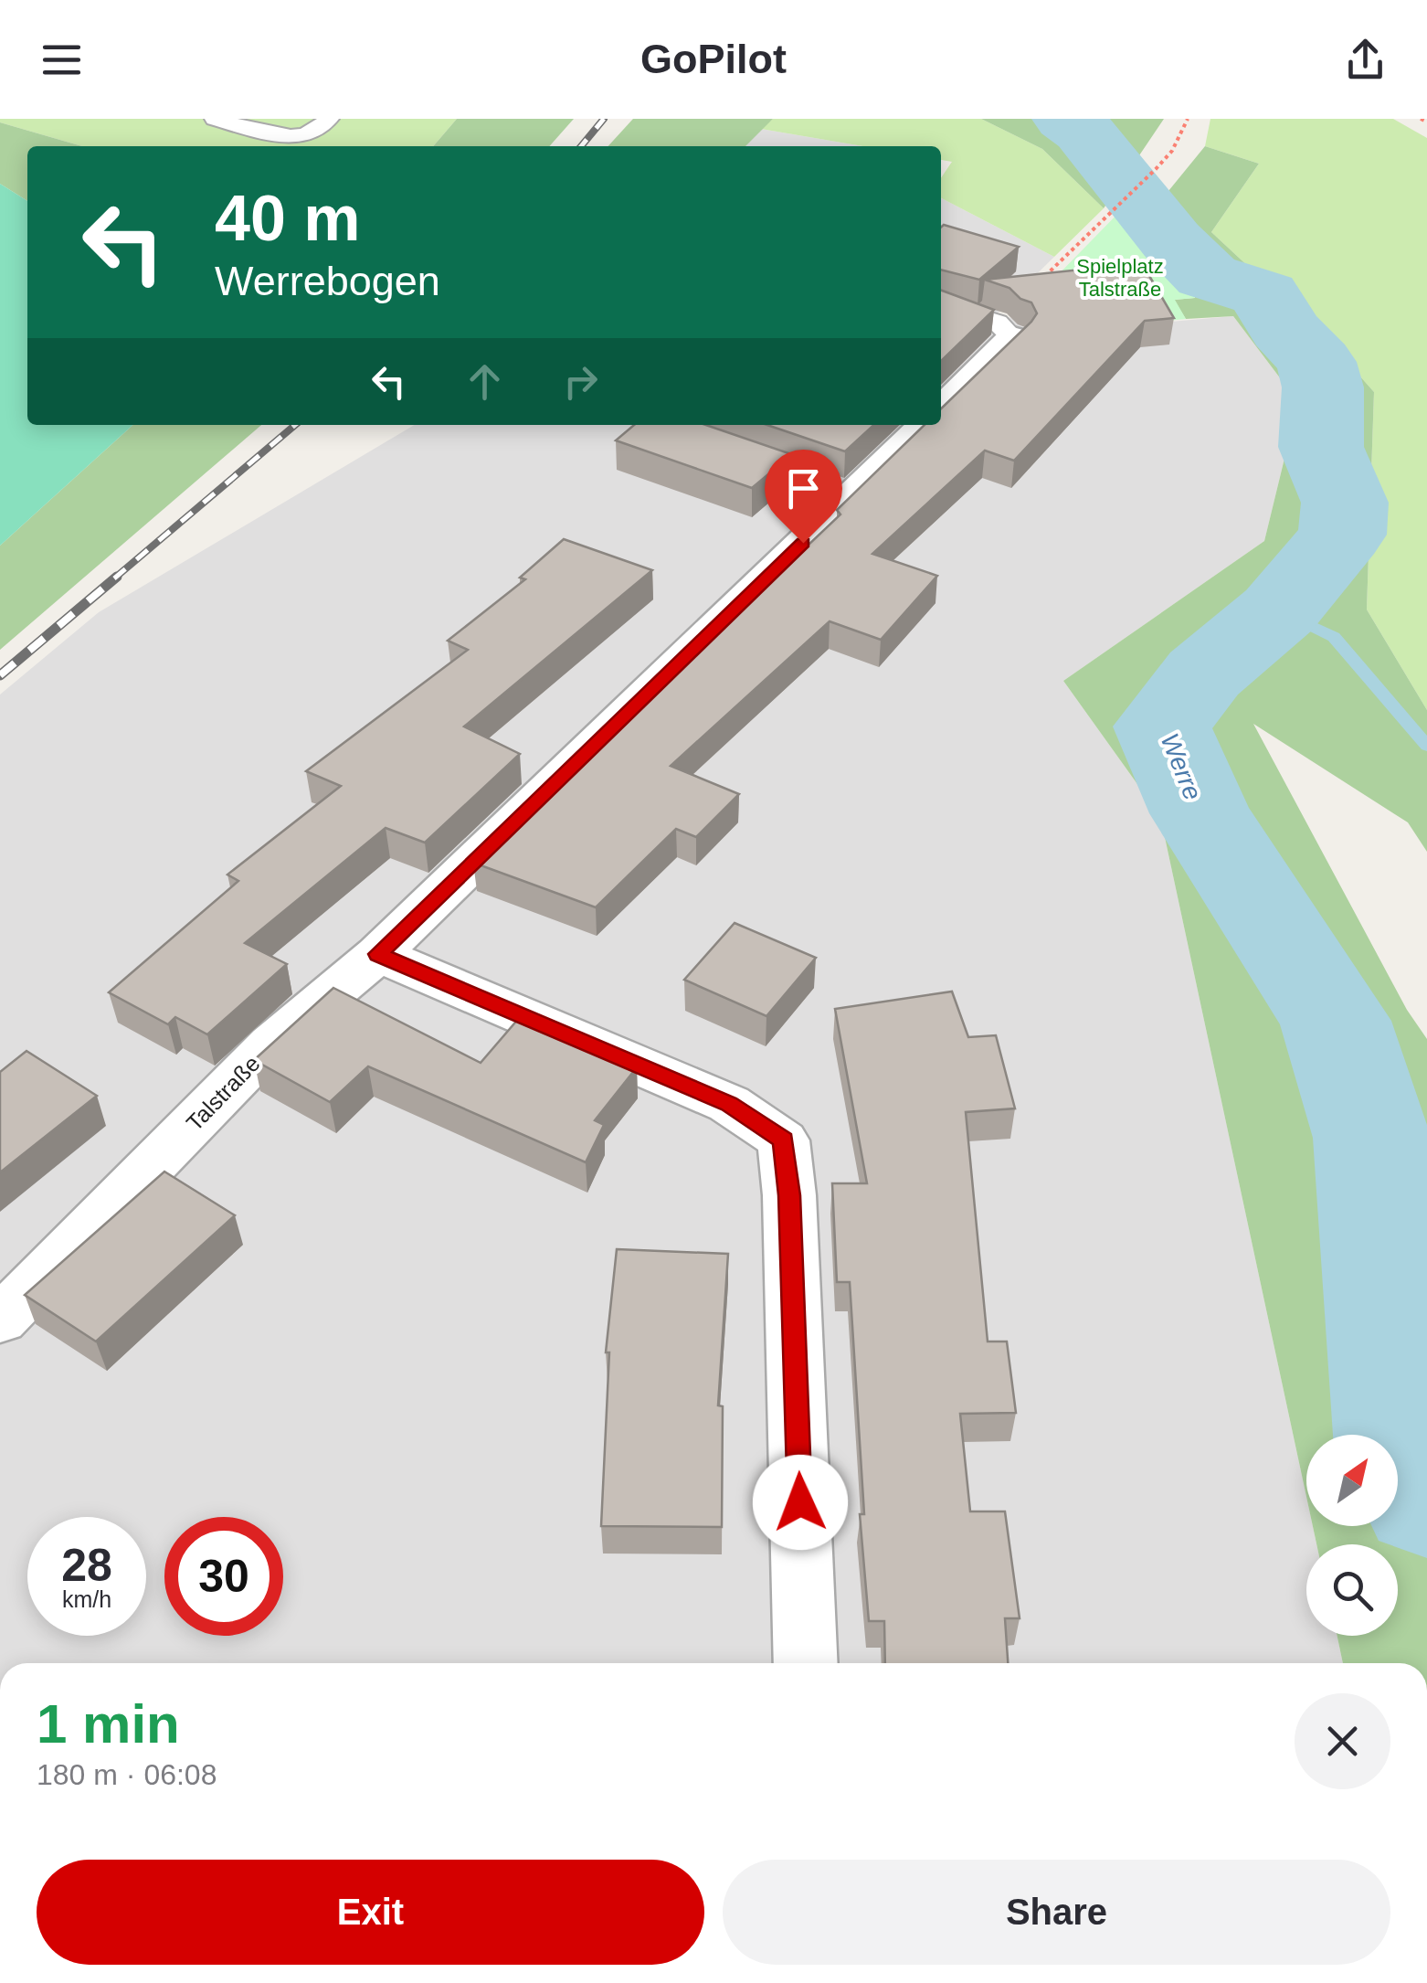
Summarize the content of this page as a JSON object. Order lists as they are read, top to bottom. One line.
{"streets":{"street":["Talstraße"]},"water":["Werre"],"parks":["Spielplatz Talstraße"],"north":"top right","page":{"header":"GoPilot","turn":["40 m","Werrebogen"],"speed":"28 km/h","limit":"30","heading":["1 min","180 m · 06:08"],"buttons":["Exit","Share"]}}
